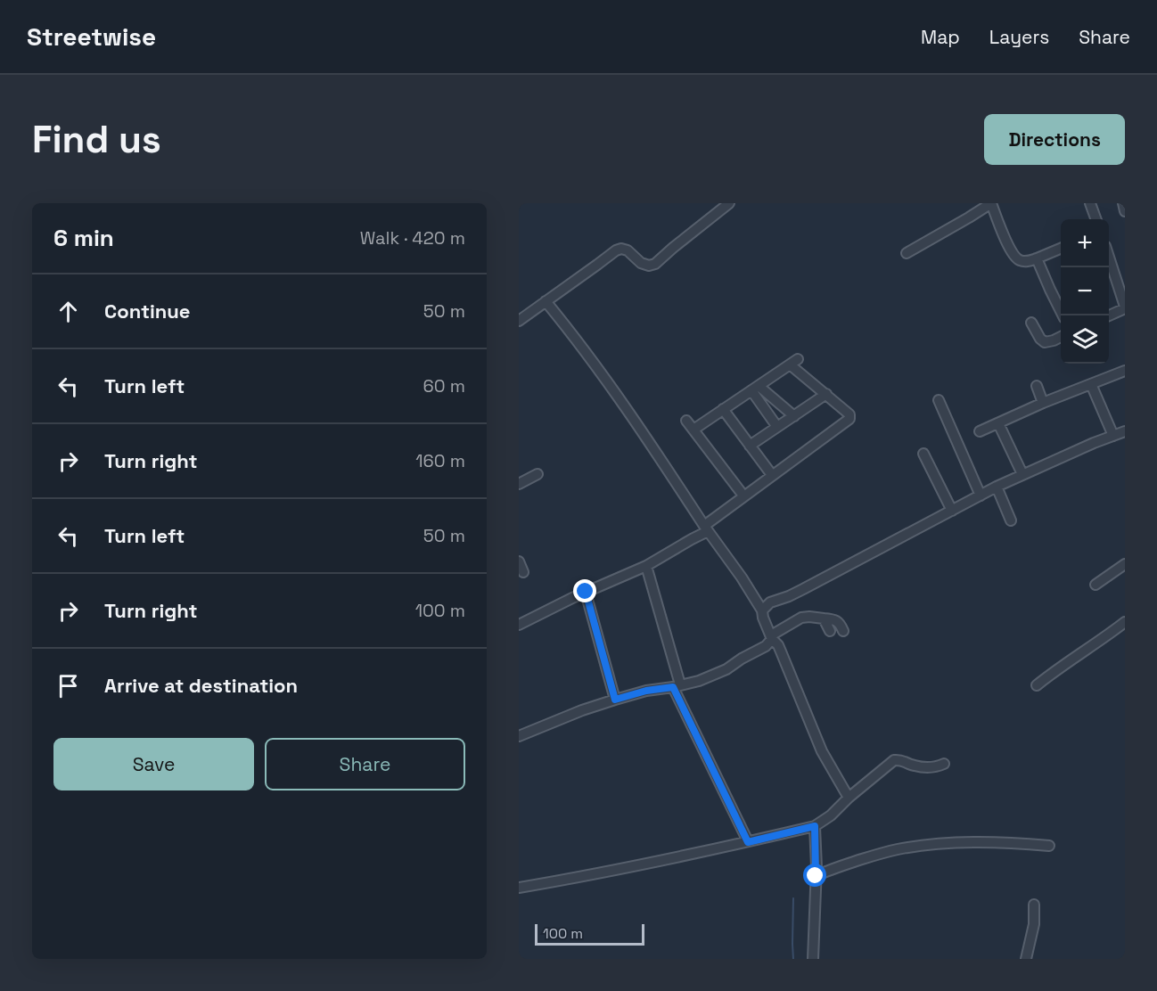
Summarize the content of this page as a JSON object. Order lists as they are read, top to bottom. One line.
{"scale_bar":"100 m","page":{"header":"Streetwise","nav":["Map","Layers","Share"],"buttons":["Directions",["Save","Share"]],"title":"Find us","heading":["6 min","Walk · 420 m"],"map_buttons":["+","−"],"list":[["Continue","50 m"],["Turn left","60 m"],["Turn right","160 m"],["Turn left","50 m"],["Turn right","100 m"],"Arrive at destination"],"scale":"100 m"}}
